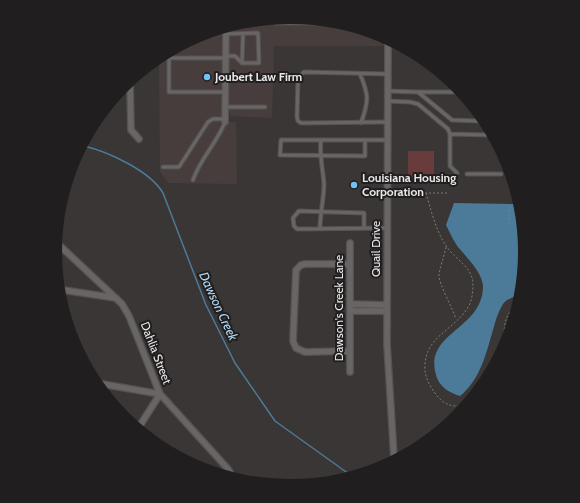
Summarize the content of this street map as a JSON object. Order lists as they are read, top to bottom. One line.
{"streets":{"street":["Quail Drive","Dawson's Creek Lane","Dahlia Street"]},"water":["Dawson Creek"],"places":["Joubert Law Firm","Louisiana Housing Corporation"]}
